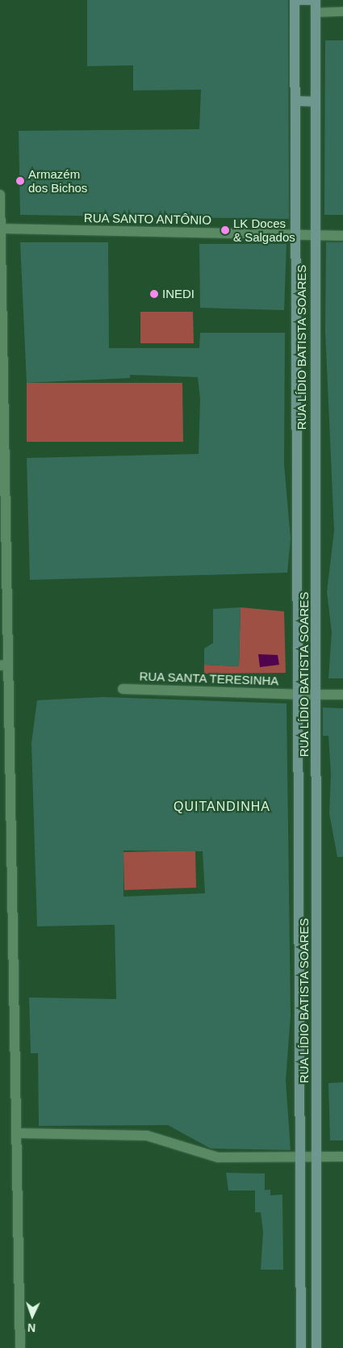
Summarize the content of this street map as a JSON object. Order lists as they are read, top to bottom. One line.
{"streets":{"main road":["RUA LÍDIO BATISTA SOARES"],"street":["RUA SANTO ANTÔNIO","RUA SANTA TERESINHA"]},"crossings":[["RUA SANTO ANTÔNIO","RUA LÍDIO BATISTA SOARES"],["RUA LÍDIO BATISTA SOARES","RUA SANTA TERESINHA"]],"districts":["QUITANDINHA"],"places":["Armazém dos Bichos","LK Doces & Salgados","INEDI"],"north":"bottom"}
